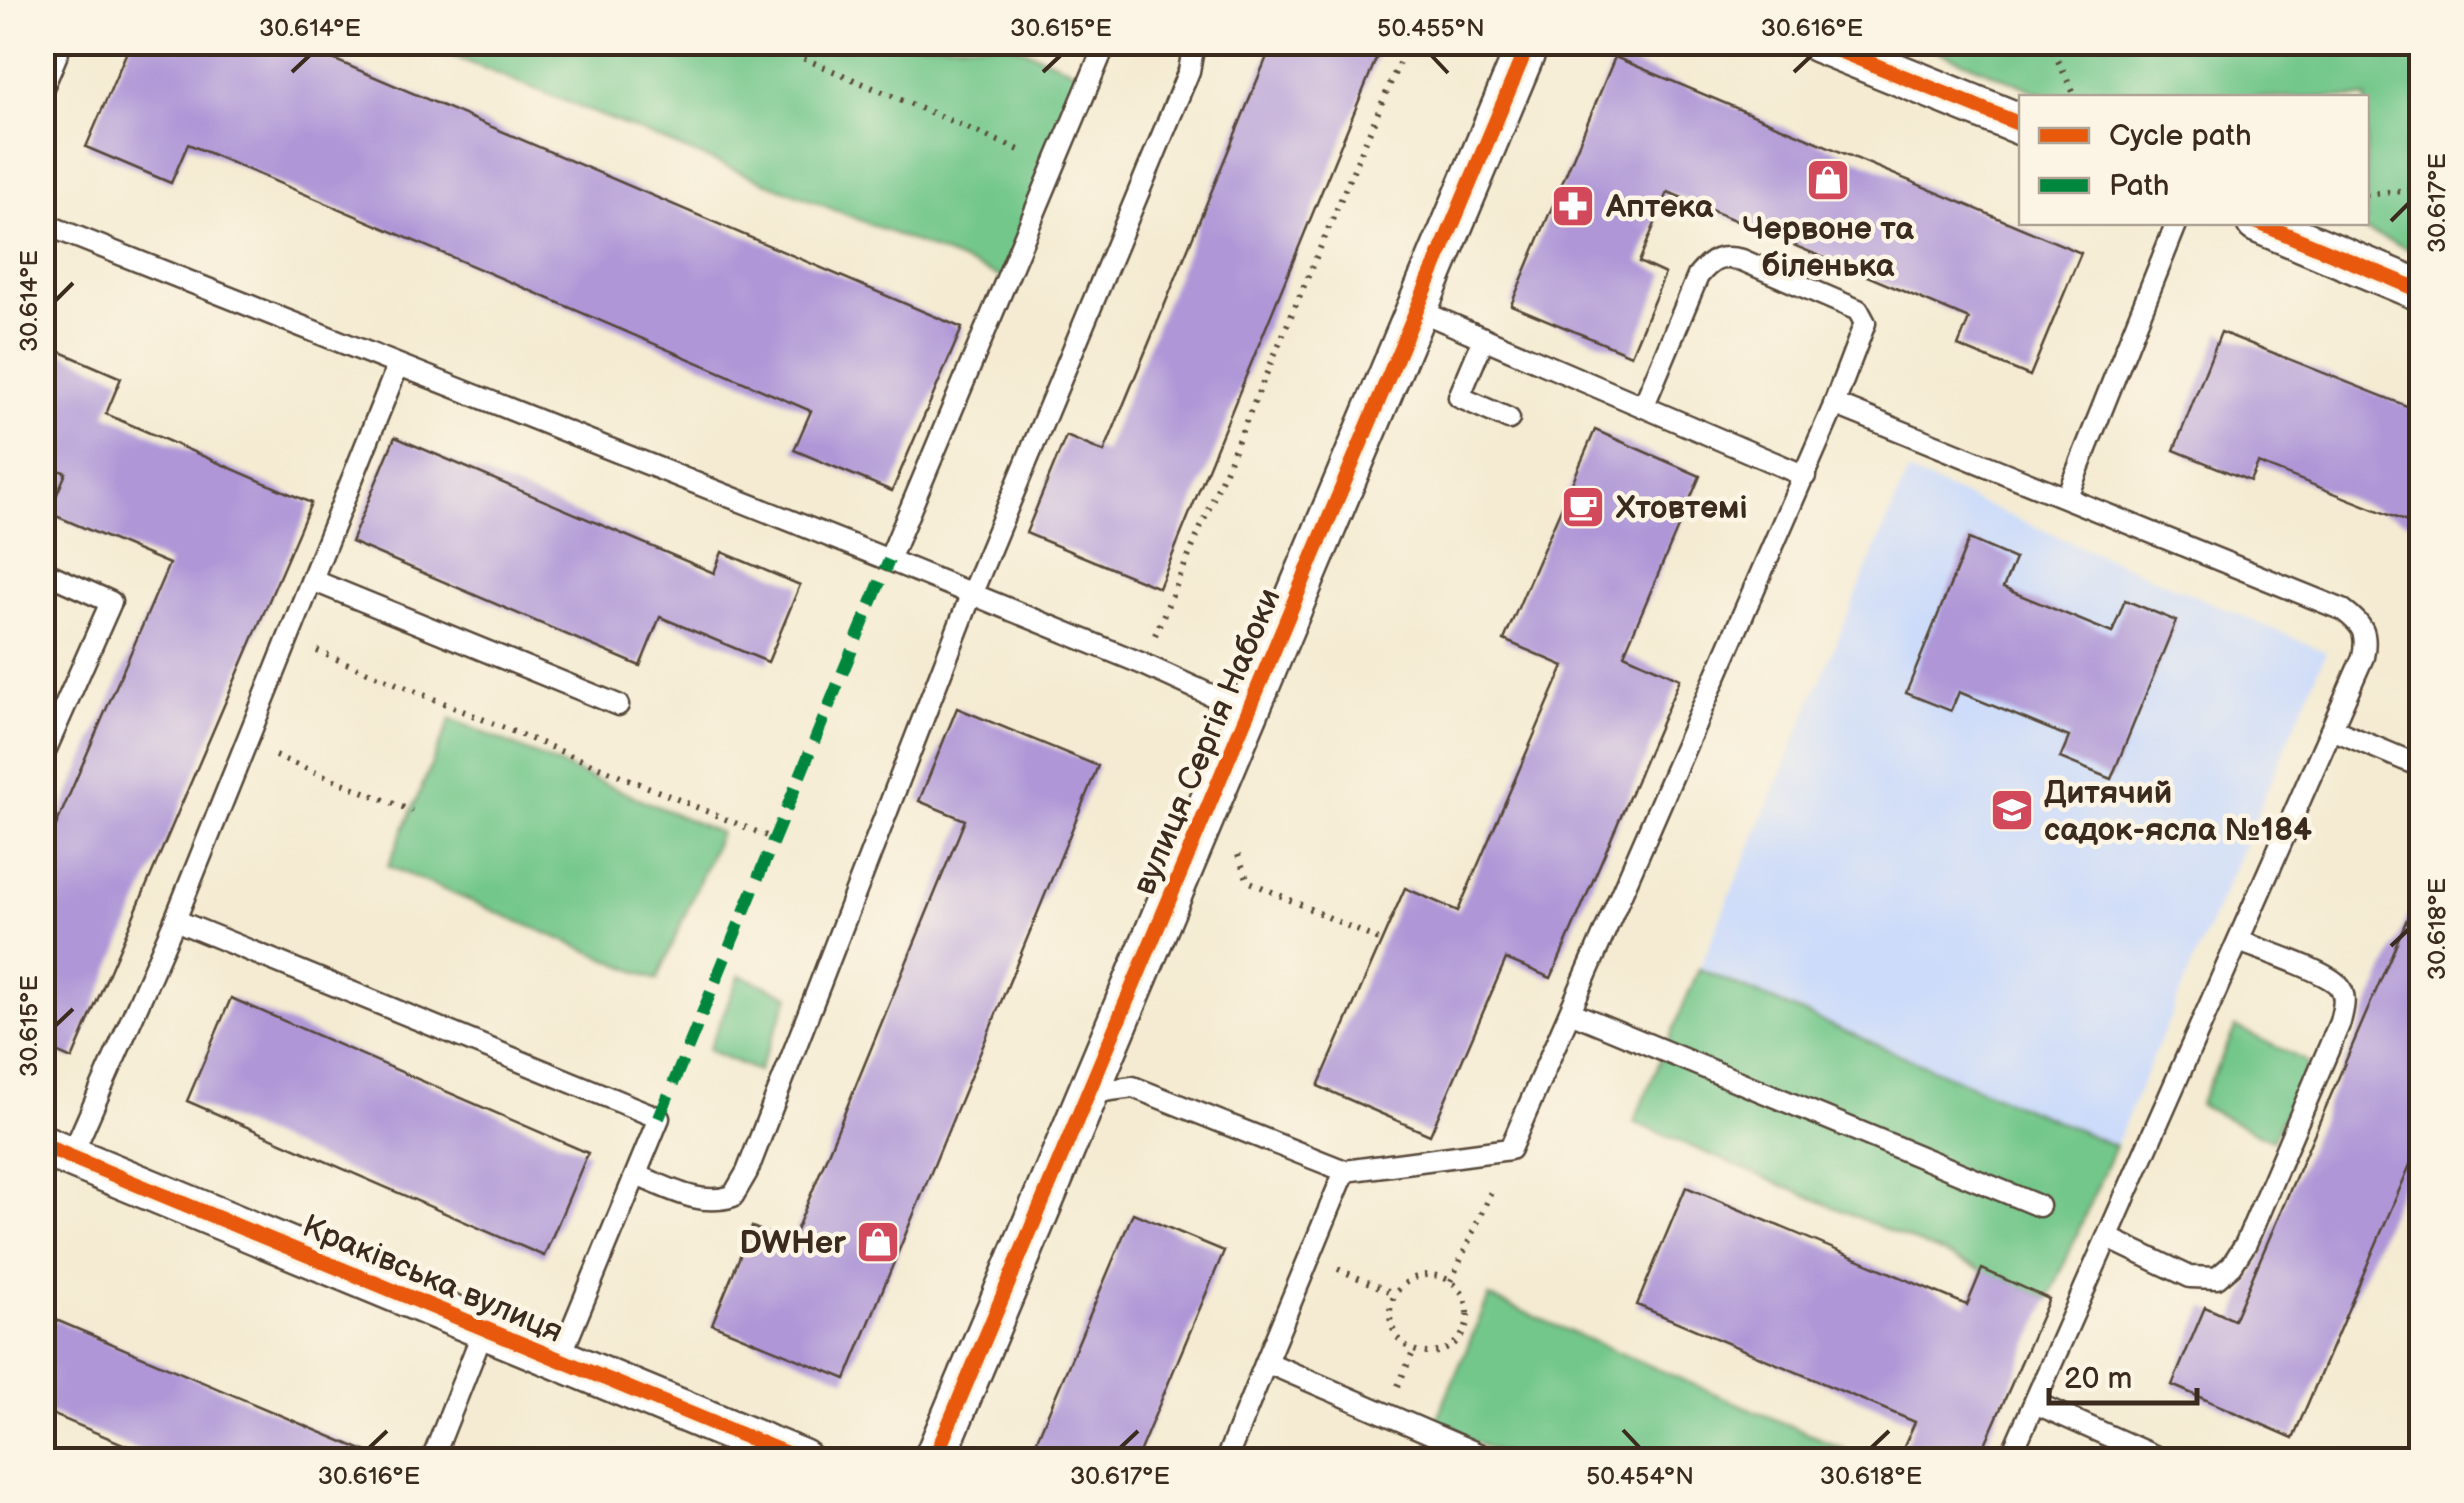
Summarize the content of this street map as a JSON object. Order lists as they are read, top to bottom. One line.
{"streets":{"street":["вулиця Сергія Набоки","Краківська вулиця"]},"places":{"shop":["Червоне та біленька","DWHer"],"pharmacy":["Аптека"],"cafe":["Хтовтемі"],"school or university":["Дитячий садок-ясла №184"]},"legend":["Cycle path","Path"],"scale_bar":"20 m","coordinates":["30.614°E","30.615°E","50.455°N","30.616°E","30.617°E","30.618°E","50.454°N"]}
